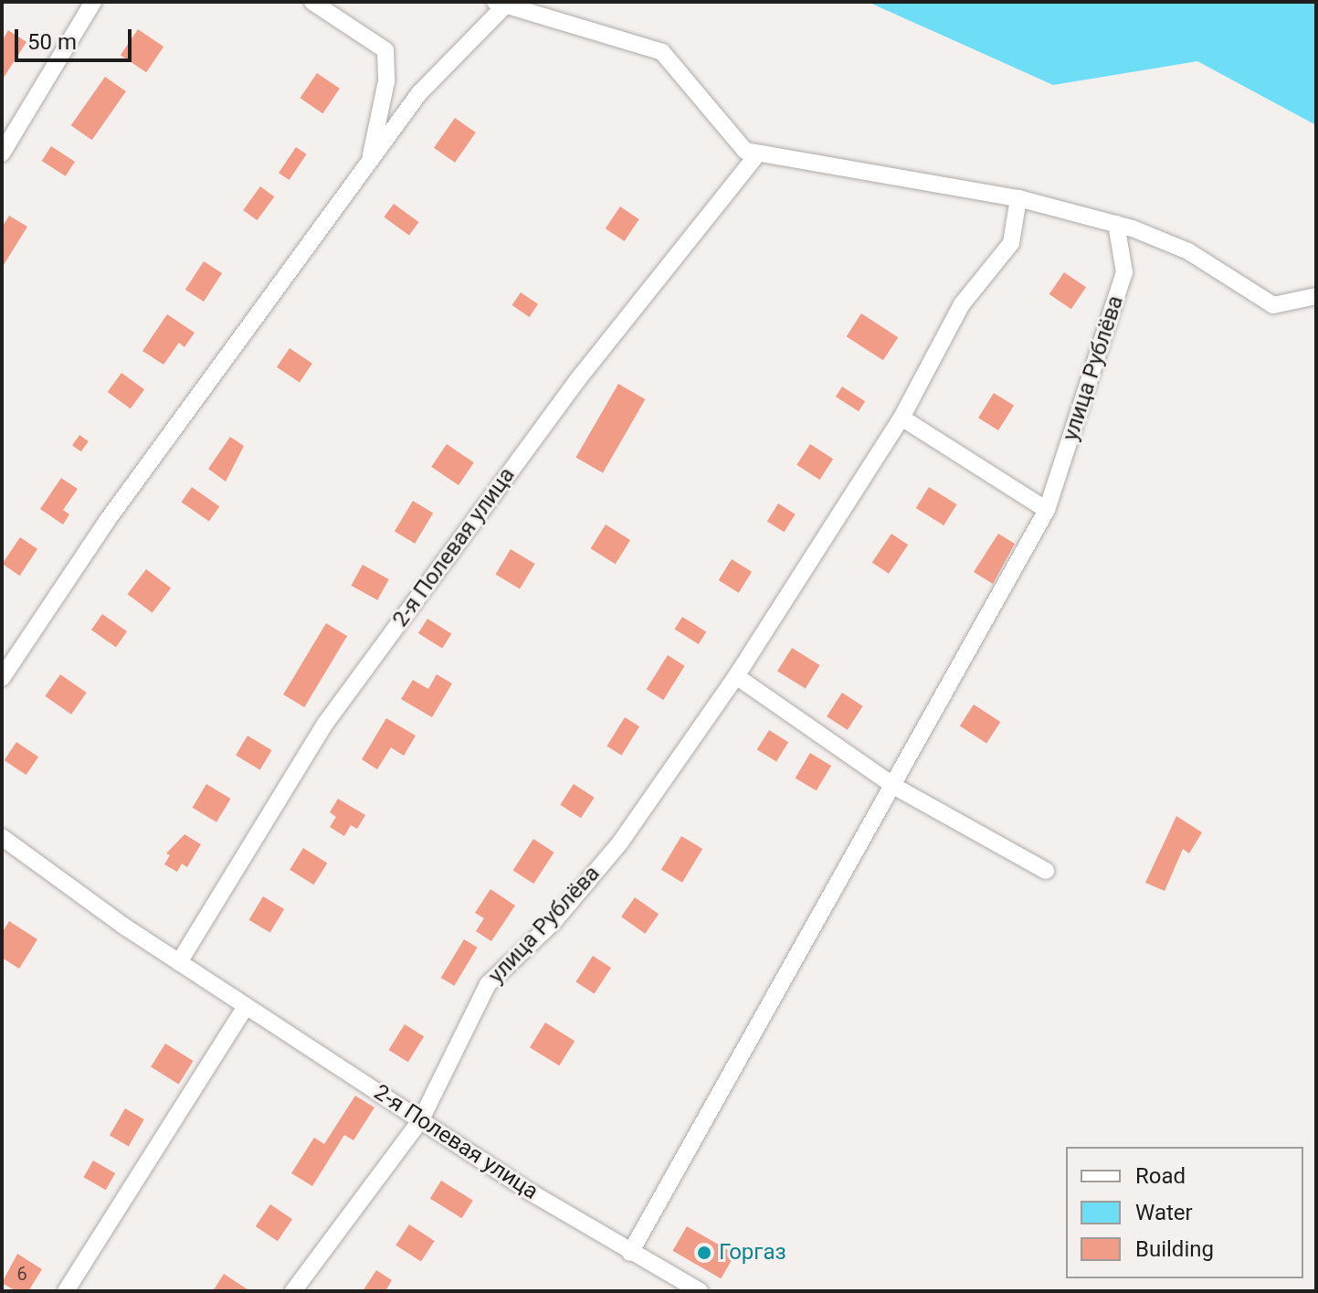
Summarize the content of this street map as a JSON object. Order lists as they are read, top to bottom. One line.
{"streets":{"street":["улица Рублёва","2-я Полевая улица"]},"crossings":[["улица Рублёва","2-я Полевая улица"]],"places":["Горгаз"],"house_numbers":["6"],"legend":["Road","Water","Building"],"scale_bar":"50 m"}
